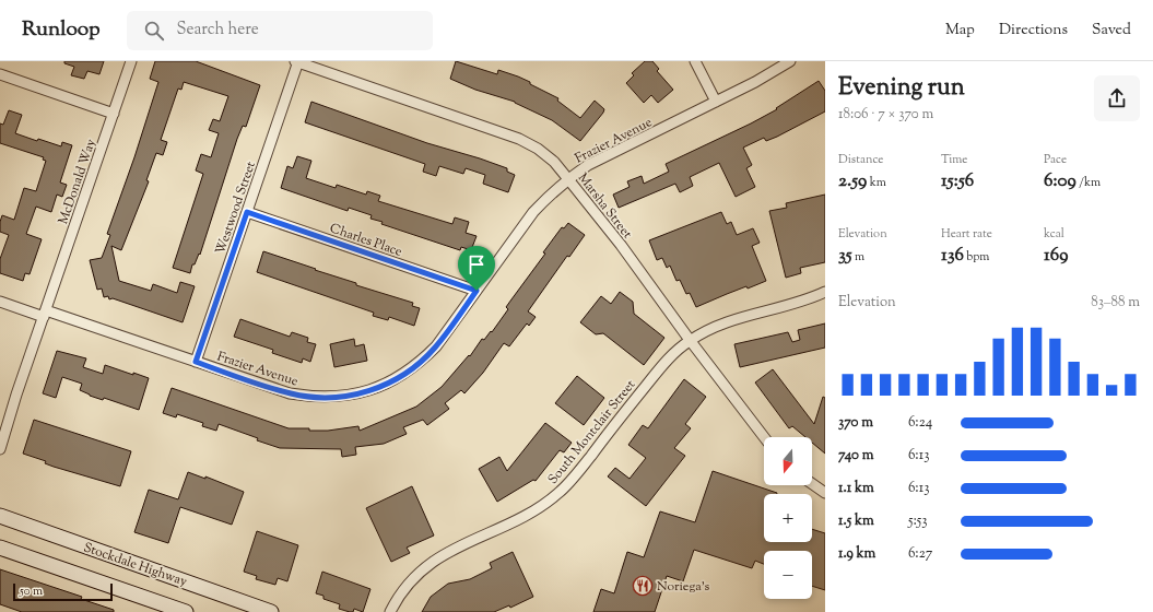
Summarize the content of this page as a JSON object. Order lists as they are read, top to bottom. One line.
{"streets":{"main road":["Stockdale Highway"],"street":["Frazier Avenue","McDonald Way","Marsha Street","Westwood Street","Charles Place","South Montclair Street"]},"crossings":[["Frazier Avenue","McDonald Way"],["Frazier Avenue","Marsha Street"],["Frazier Avenue","Westwood Street"],["Frazier Avenue","Charles Place"],["Marsha Street","Westwood Street"],["Marsha Street","South Montclair Street"],["Westwood Street","Charles Place"]],"places":{"restaurant":["Noriega's"]},"scale_bar":"50 m","north":"bottom","page":{"header":"Runloop","search":"Search here","nav":["Map","Directions","Saved"],"heading":["Evening run","18:06 · 7 × 370 m"],"stats":[["Distance","2.59 km"],["Time","15:56"],["Pace","6:09 /km"],["Elevation","35 m"],["Heart rate","136 bpm"],["kcal","169"]],"chart":["Elevation","83–88 m"],"list":[{"name":"370 m","note":"6:24"},{"name":"740 m","note":"6:13"},{"name":"1.1 km","note":"6:13"},{"name":"1.5 km","note":"5:53"},{"name":"1.9 km","note":"6:27"}],"map_buttons":["+","−"],"scale":"50 m"}}
